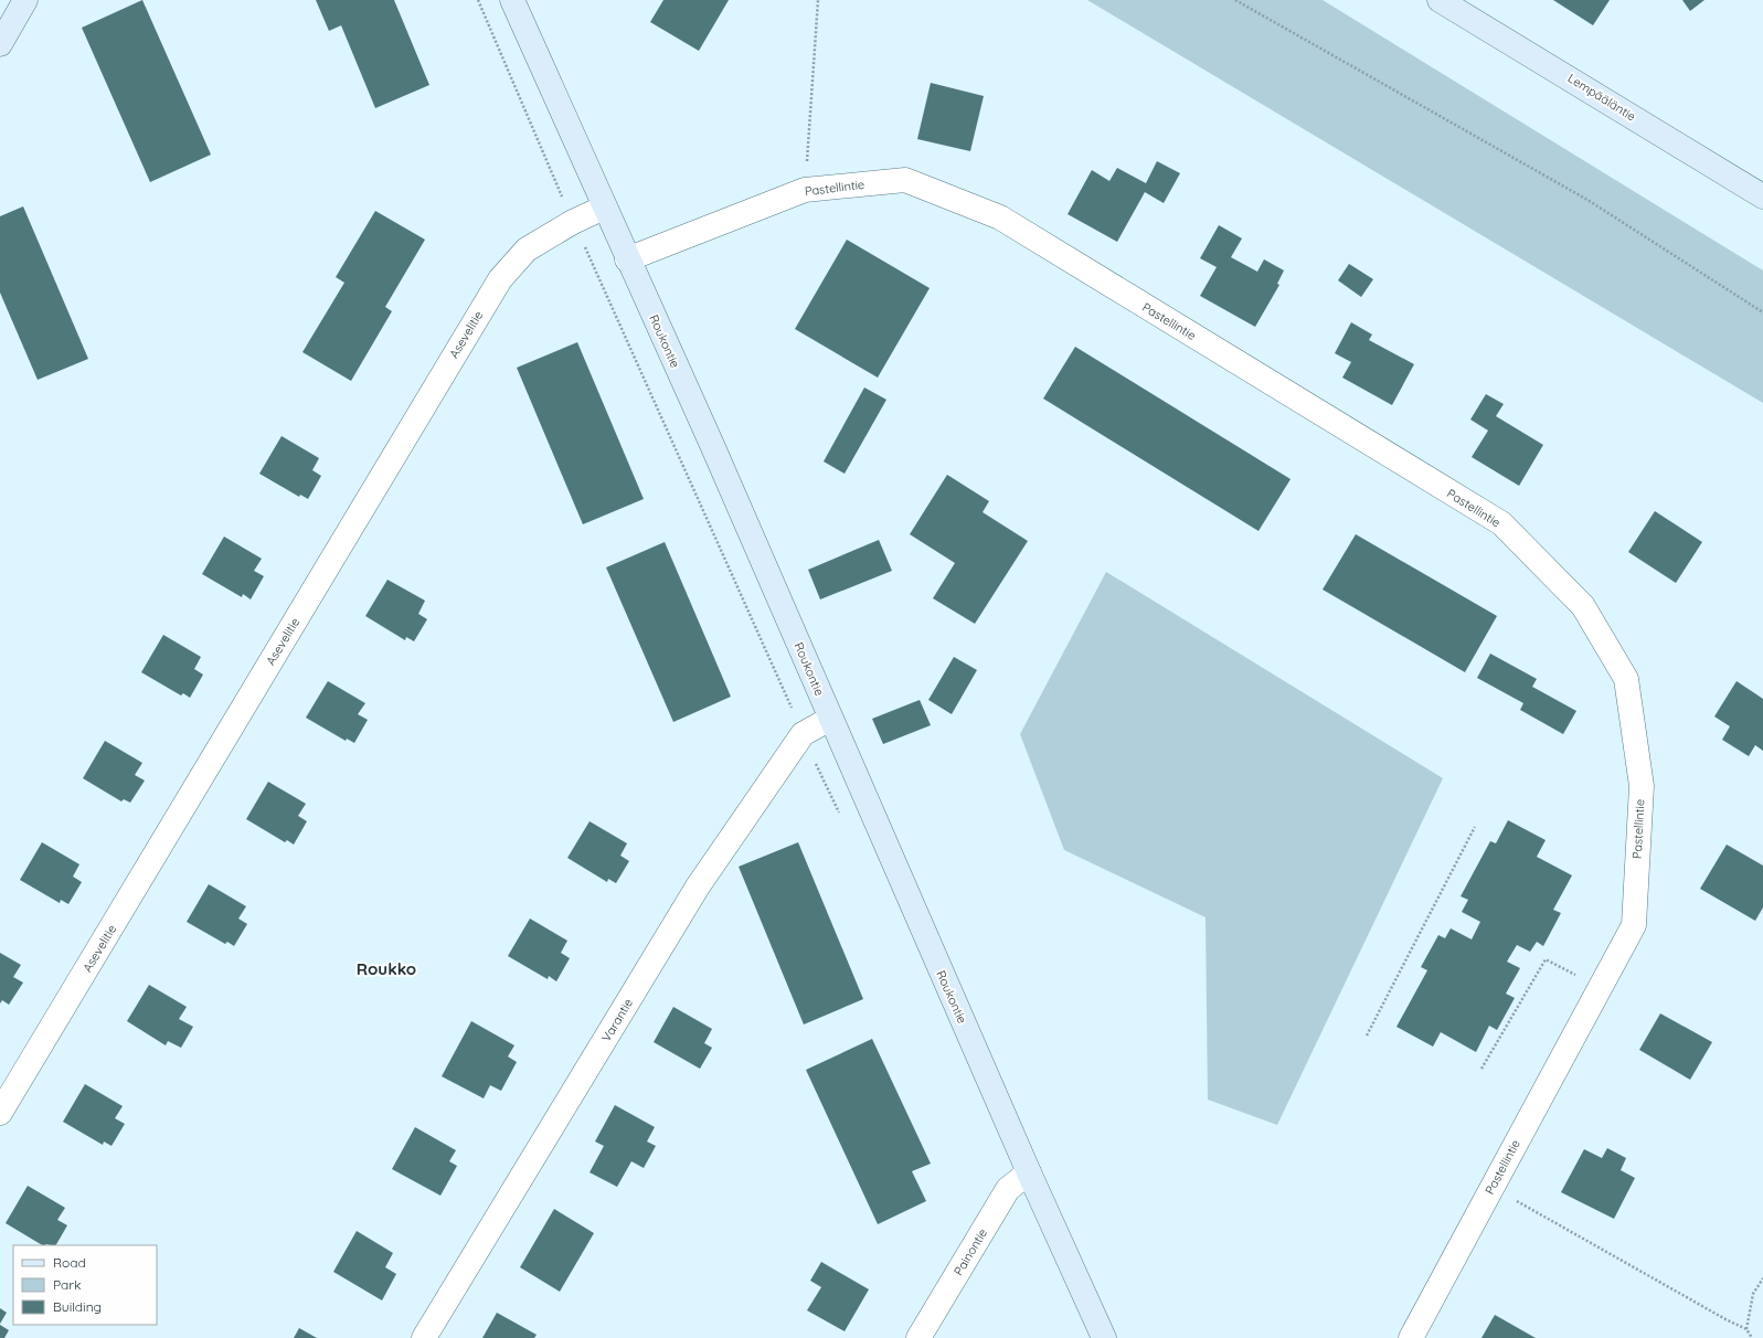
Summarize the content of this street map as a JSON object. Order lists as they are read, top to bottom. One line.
{"streets":{"street":["Lempääläntie","Pastellintie","Asevelitie","Roukontie","Varantie","Painontie"]},"crossings":[["Pastellintie","Roukontie"],["Asevelitie","Roukontie"],["Roukontie","Varantie"],["Roukontie","Painontie"]],"districts":["Roukko"],"legend":["Road","Park","Building"]}
